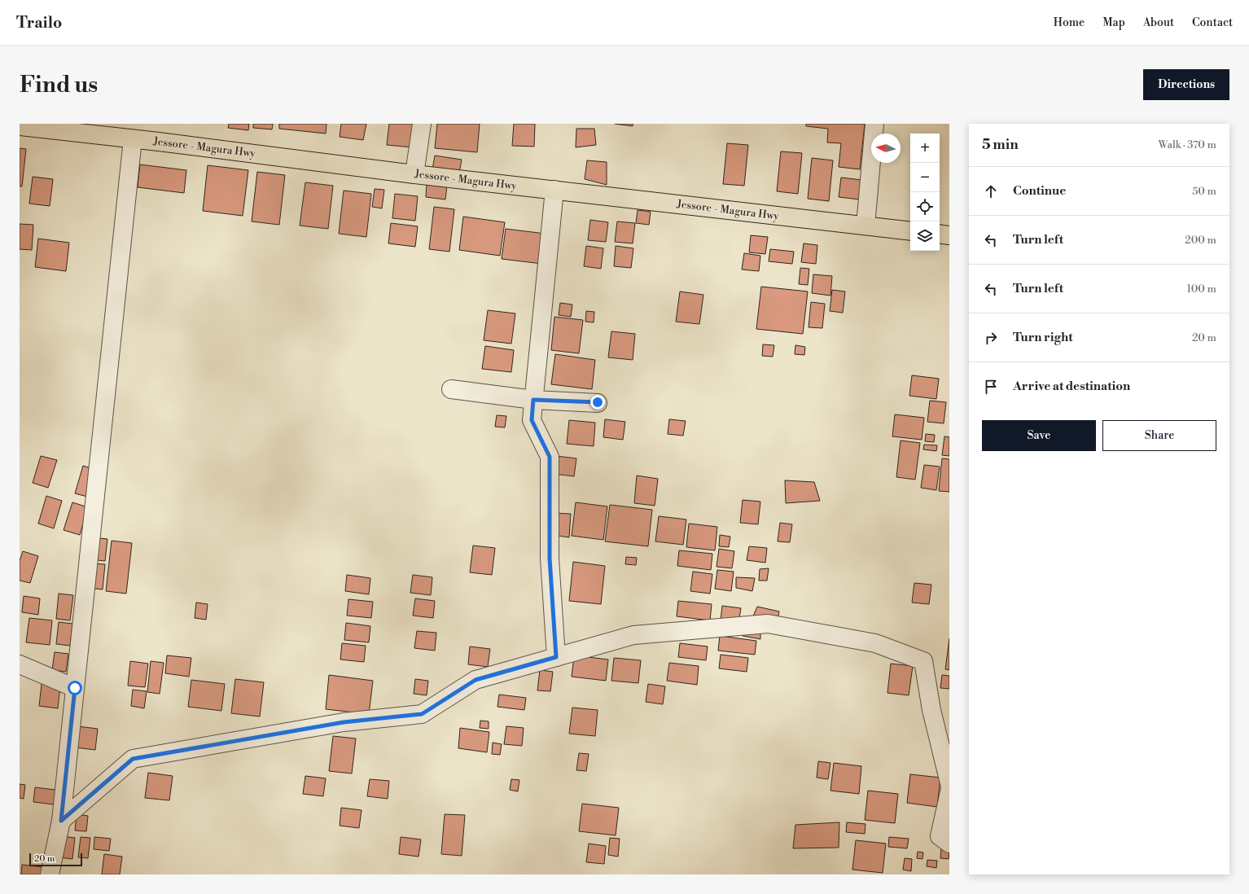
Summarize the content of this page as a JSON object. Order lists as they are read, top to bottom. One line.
{"streets":{"highway":["Jessore - Magura Hwy"]},"scale_bar":"20 m","north":"left","page":{"header":"Trailo","nav":["Home","Map","About","Contact"],"buttons":["Directions",["Save","Share"]],"title":"Find us","heading":["5 min","Walk · 370 m"],"map_buttons":["+","−"],"list":[["Continue","50 m"],["Turn left","200 m"],["Turn left","100 m"],["Turn right","20 m"],"Arrive at destination"],"scale":"20 m"}}
